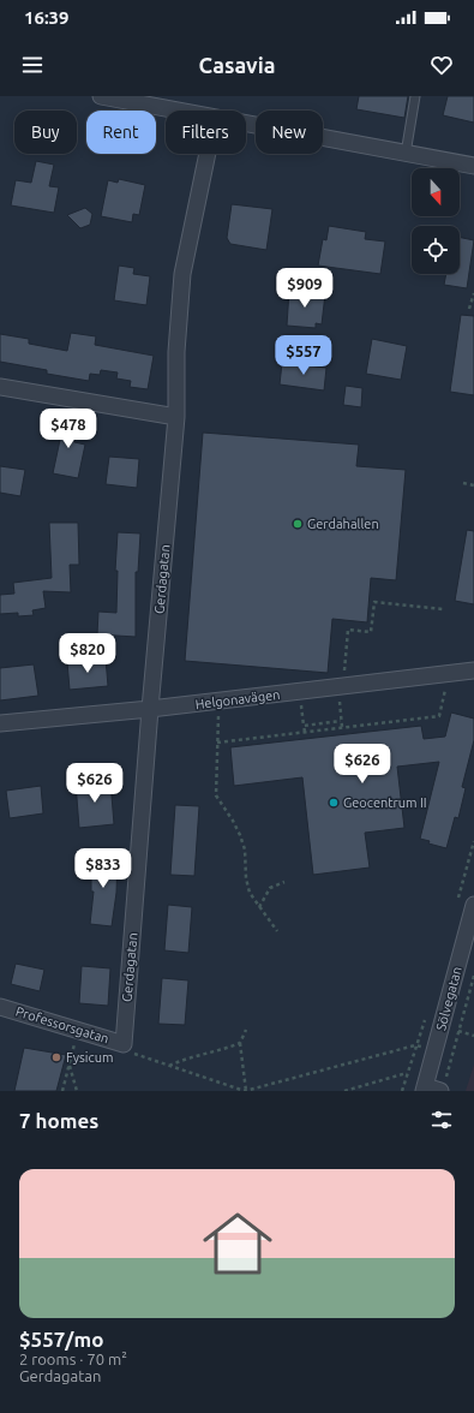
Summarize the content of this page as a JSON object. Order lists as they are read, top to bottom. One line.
{"streets":{"street":["Gerdagatan","Helgonavägen","Sölvegatan","Professorsgatan"]},"crossings":[["Gerdagatan","Helgonavägen"],["Gerdagatan","Professorsgatan"]],"places":["Gerdahallen","Geocentrum II","Fysicum"],"north":"bottom","page":{"status":"16:39","header":"Casavia","chip":["Buy","Rent","Filters","New"],"price":["$909","$557","$478","$820","$626","$626","$833"],"heading":"7 homes","list":[{"name":"$557/mo","note":"2 rooms · 70 m² · Gerdagatan"}]}}
